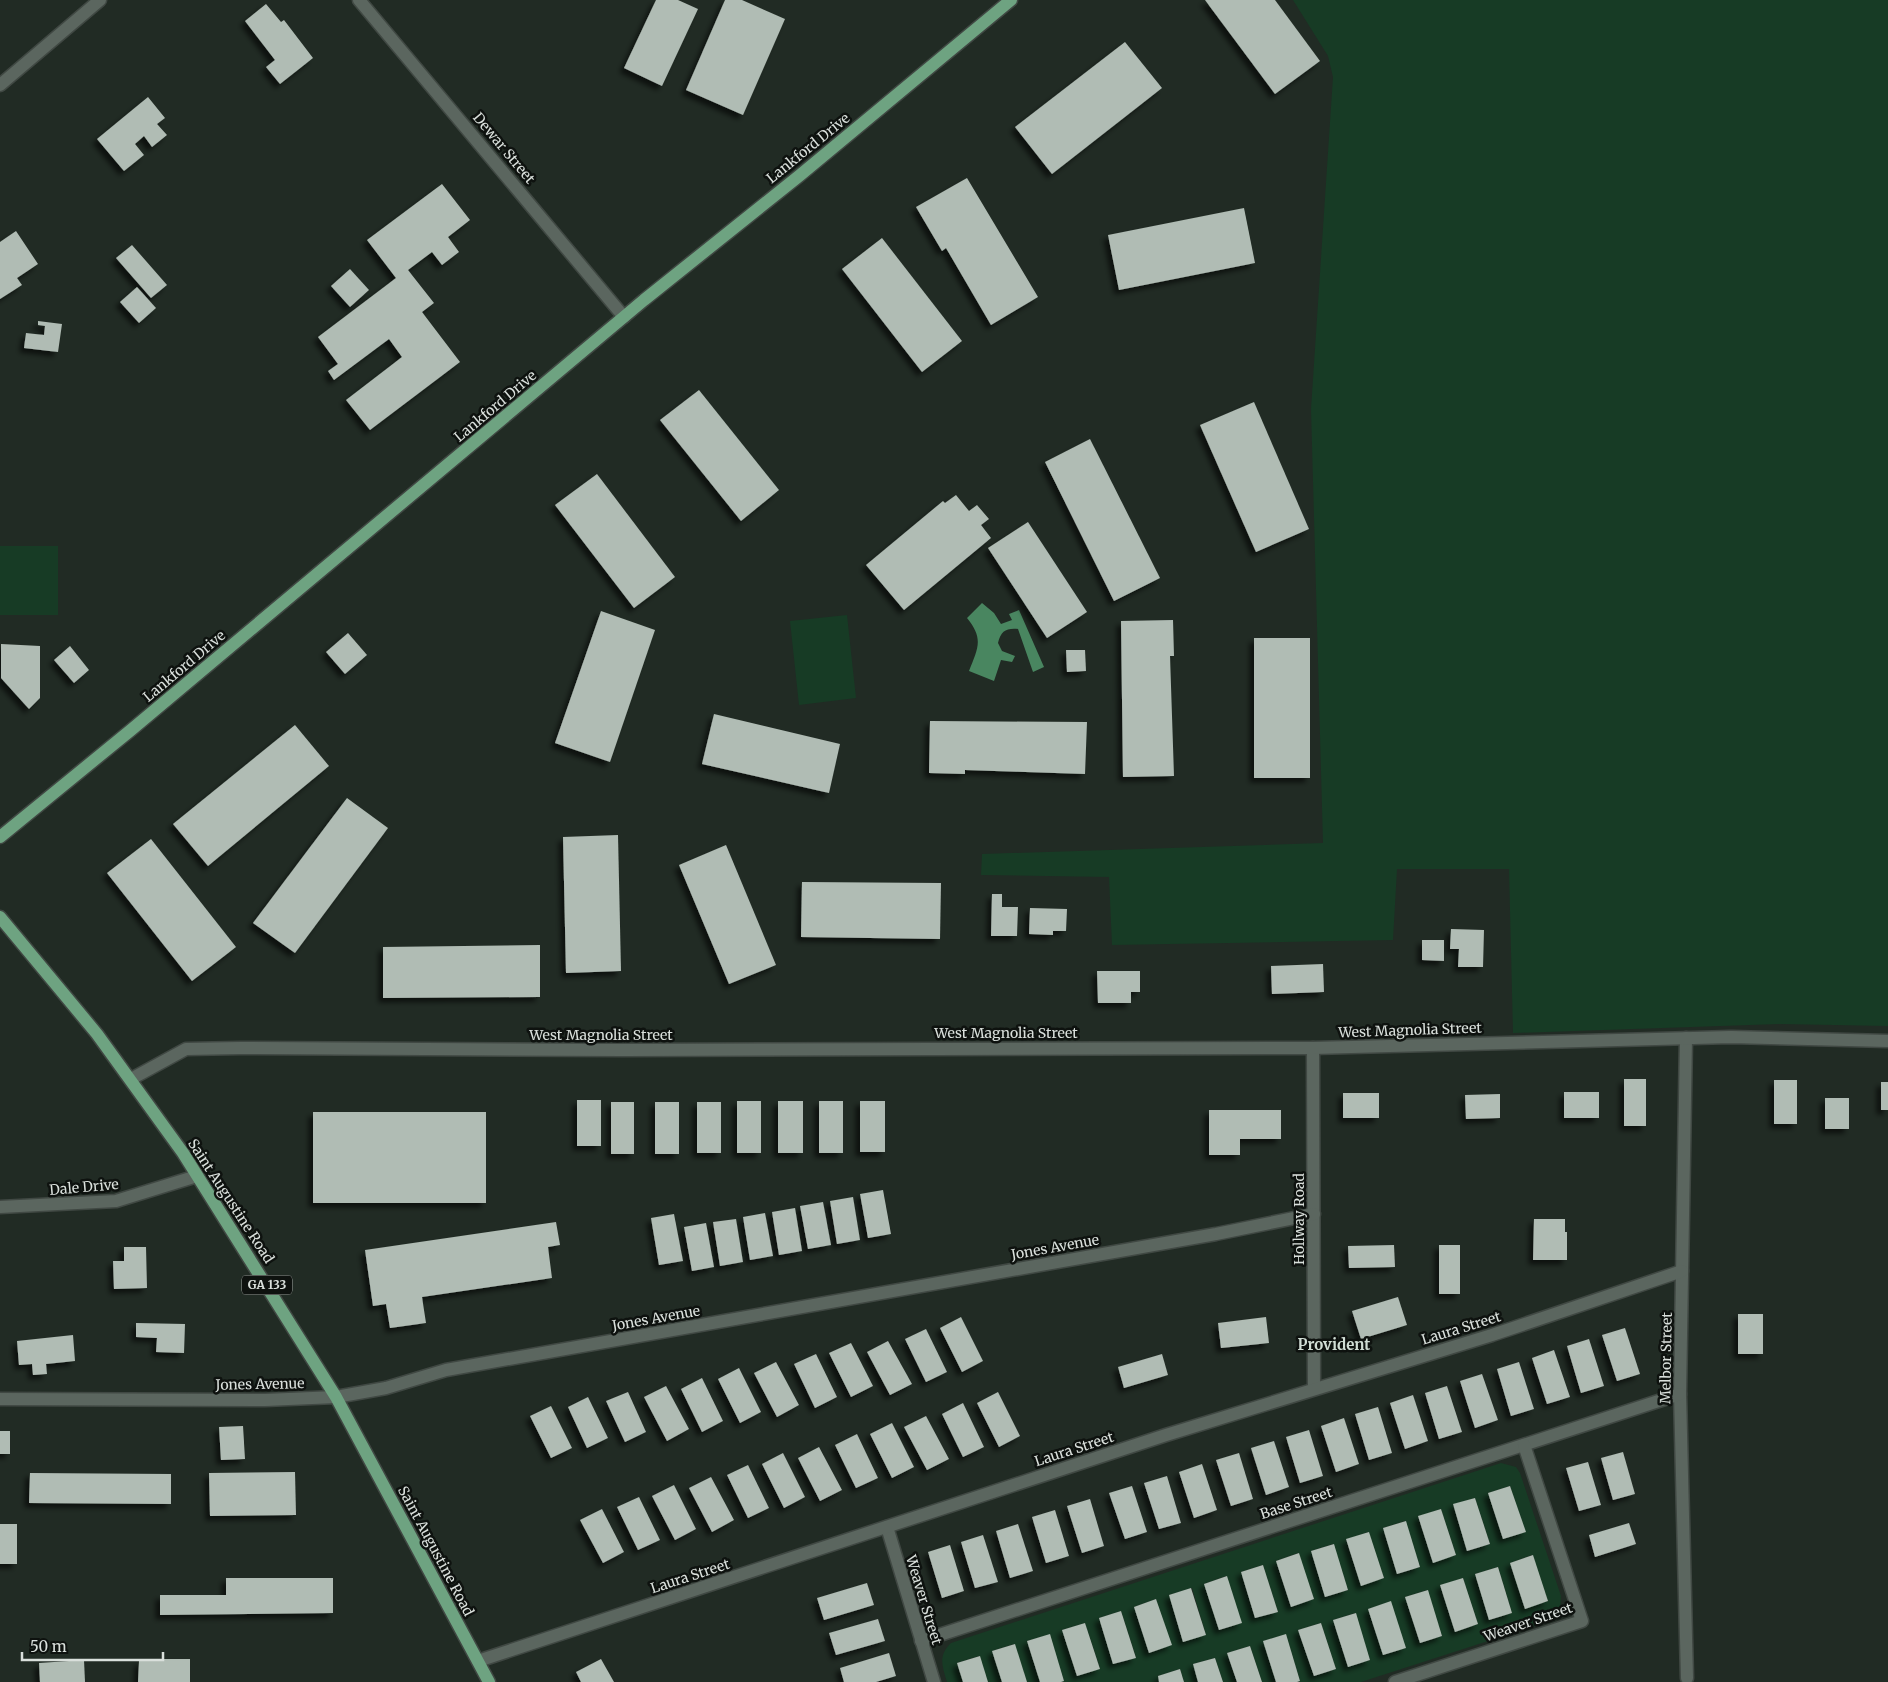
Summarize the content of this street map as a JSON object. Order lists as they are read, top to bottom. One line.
{"streets":{"main road":["Lankford Drive","Saint Augustine Road","GA 133"],"street":["Dewar Street","West Magnolia Street","Dale Drive","Hollway Road","Jones Avenue","Laura Street","Melbor Street","Base Street","Weaver Street"]},"crossings":[["Dewar Street","Lankford Drive"],["West Magnolia Street","Saint Augustine Road"],["West Magnolia Street","Hollway Road"],["West Magnolia Street","Melbor Street"],["Dale Drive","Saint Augustine Road"],["Saint Augustine Road","Jones Avenue"],["Saint Augustine Road","Laura Street"],["Hollway Road","Jones Avenue"],["Hollway Road","Laura Street"],["Laura Street","Melbor Street"],["Laura Street","Weaver Street"],["Melbor Street","Base Street"],["Base Street","Weaver Street"]],"districts":["Provident"],"scale_bar":"50 m"}
